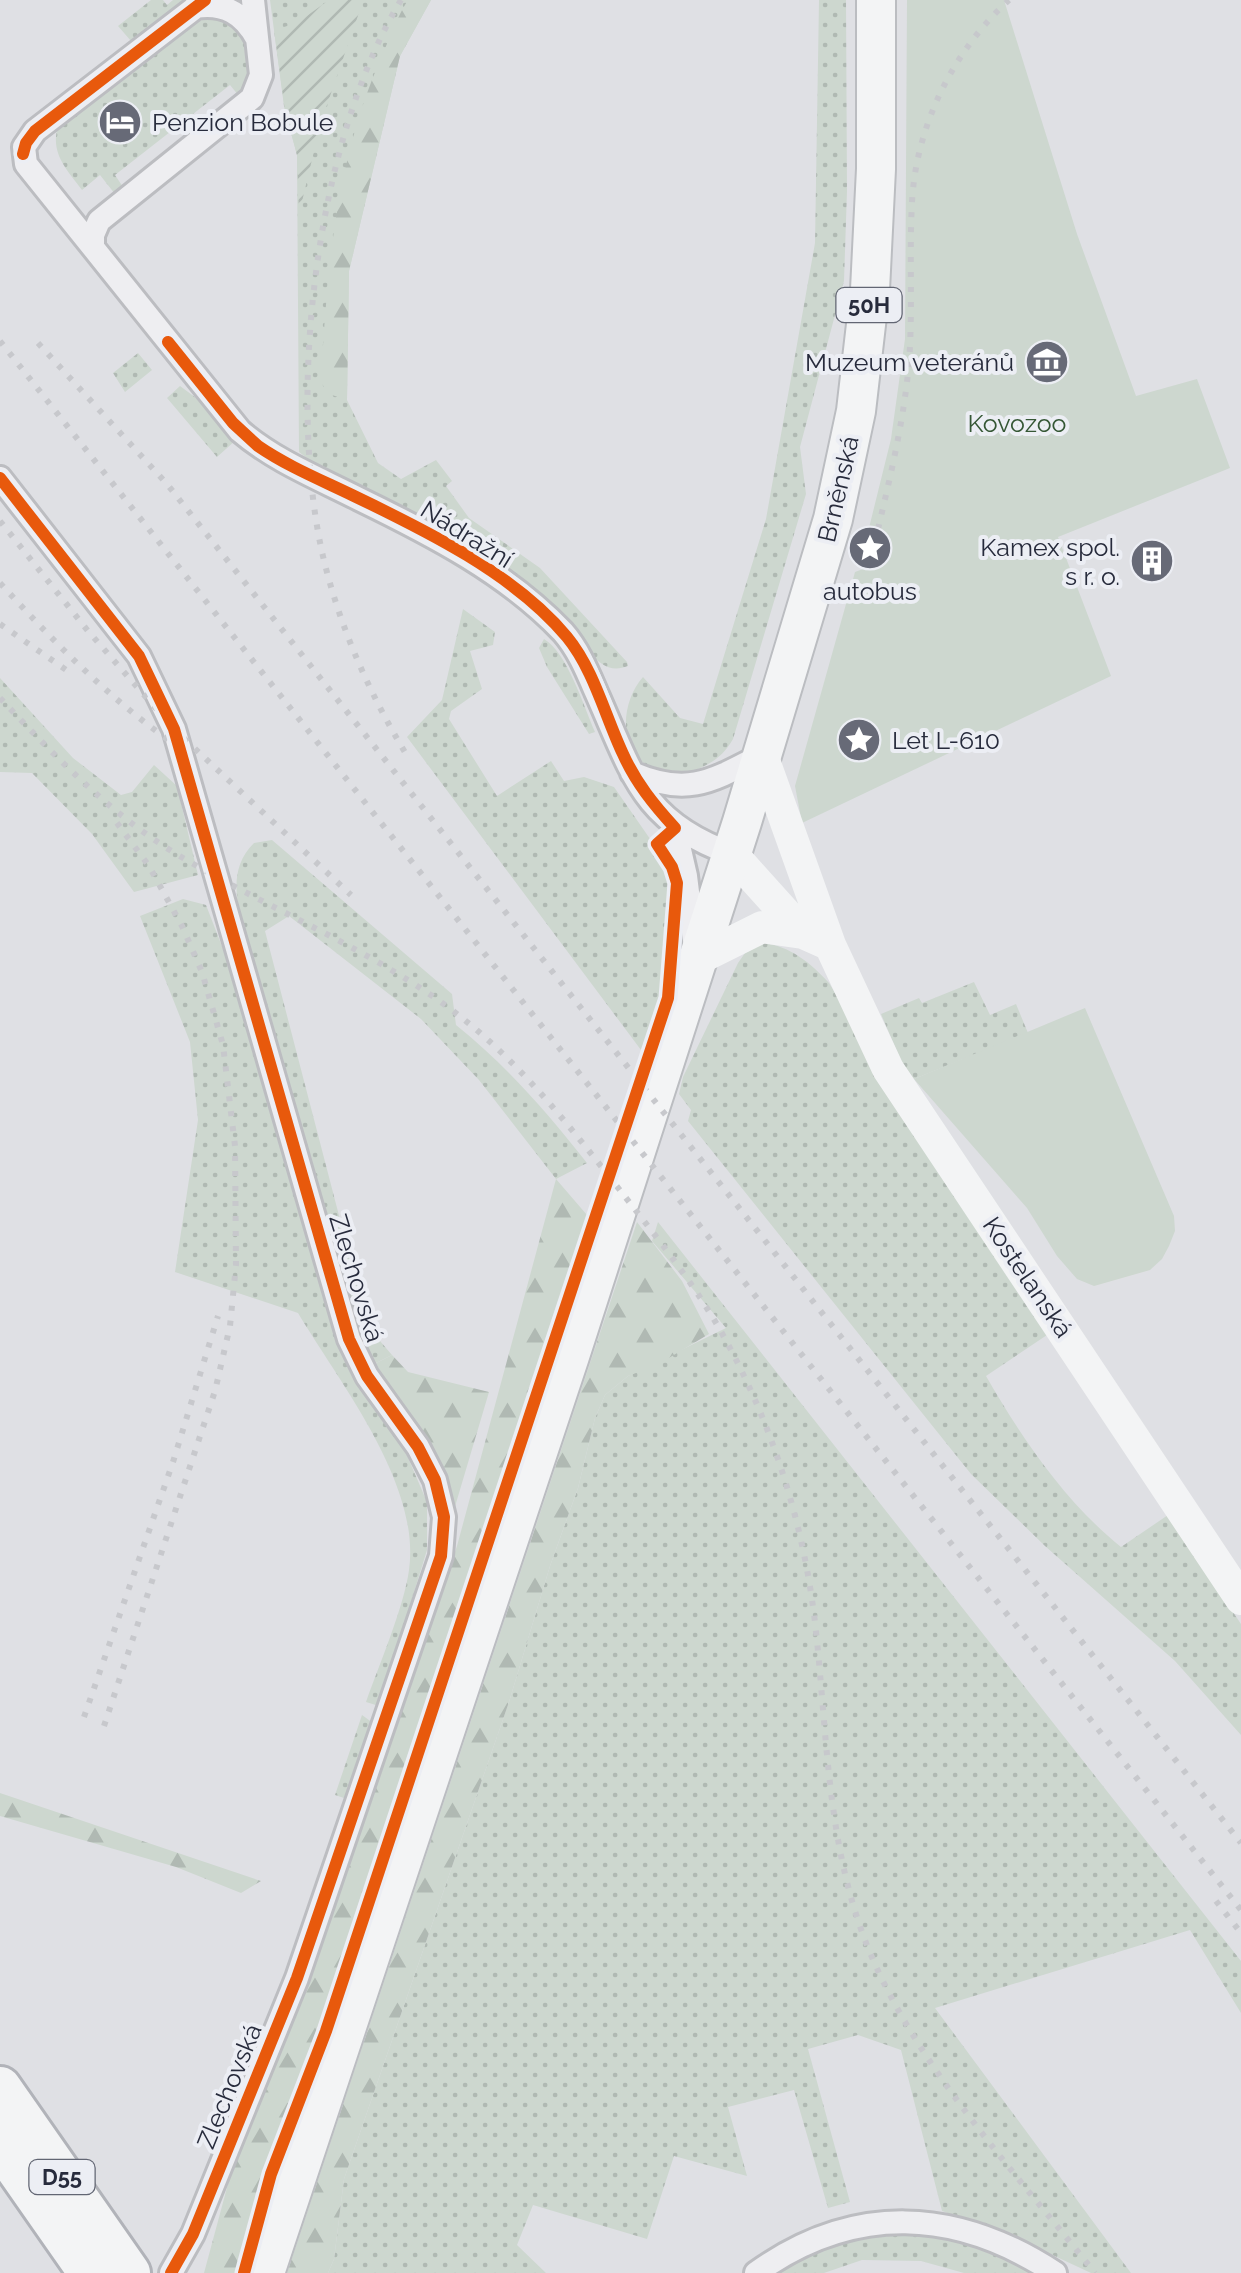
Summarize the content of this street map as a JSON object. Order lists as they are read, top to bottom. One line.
{"streets":{"highway":["D55"],"main road":["50H","Brněnská","Kostelanská"],"street":["Nádražní","Zlechovská"]},"crossings":[["50H","Brněnská"],["50H","Nádražní"],["Brněnská","Nádražní"],["Brněnská","Kostelanská"],["Nádražní","Kostelanská"]],"parks":["Kovozoo"],"places":{"hotel":["Penzion Bobule"],"museum":["Muzeum veteránů"],"place":["autobus","Let L-610"],"building":["Kamex spol. s r. o."]}}
